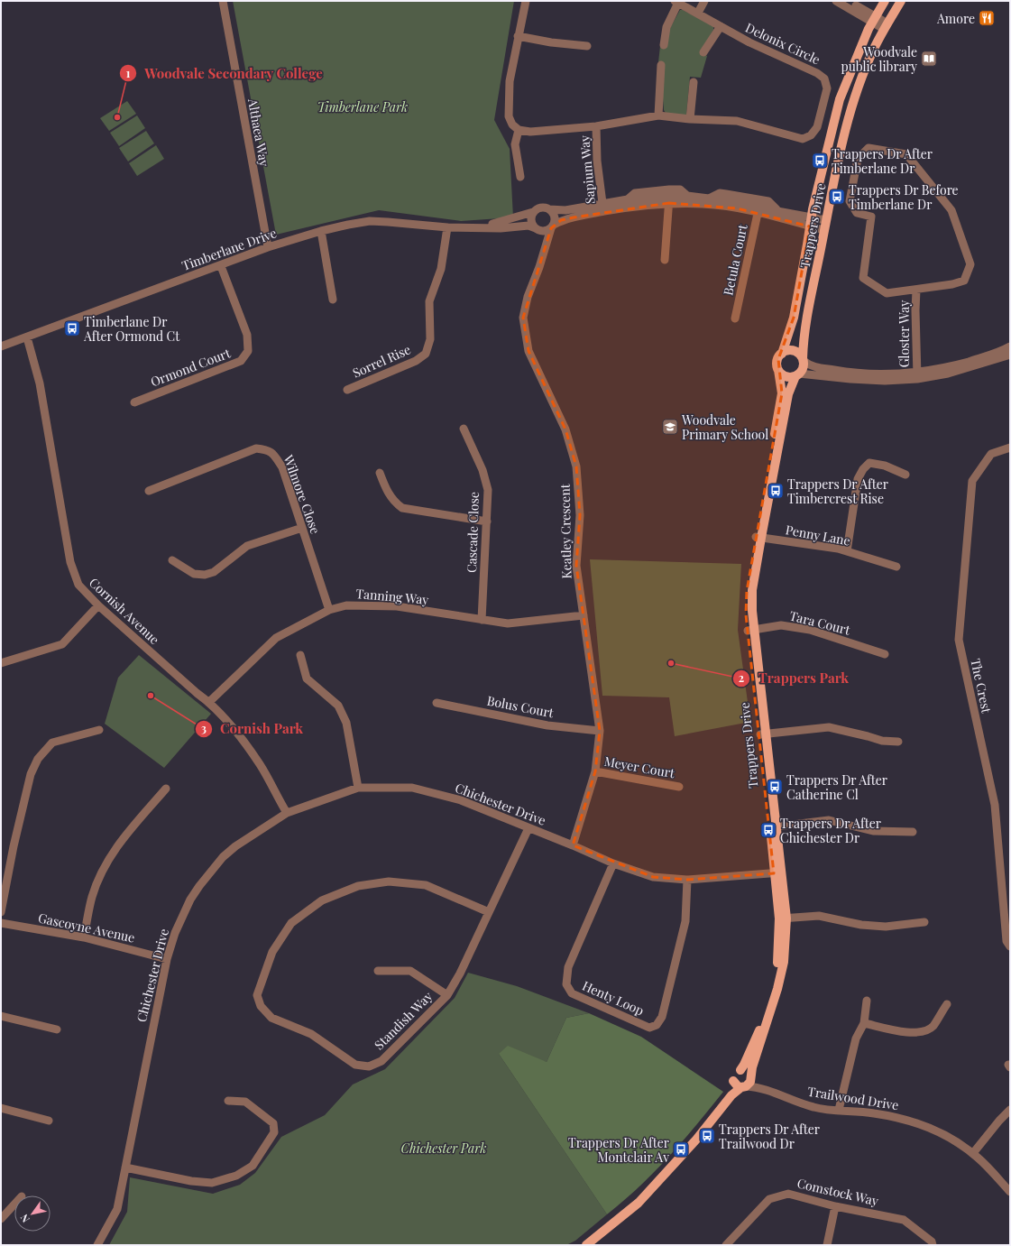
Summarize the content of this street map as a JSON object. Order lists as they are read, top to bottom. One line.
{"streets":{"main road":["Trappers Drive"],"street":["Delonix Circle","Althaea Way","Sapium Way","Timberlane Drive","Betula Court","Gloster Way","Sorrel Rise","Ormond Court","Wilmore Close","Keatley Crescent","Cascade Close","Penny Lane","Tanning Way","Cornish Avenue","Tara Court","The Crest","Bolus Court","Meyer Court","Chichester Drive","Gascoyne Avenue","Henty Loop","Standish Way","Trailwood Drive","Comstock Way"]},"crossings":[["Delonix Circle","Sapium Way"],["Althaea Way","Timberlane Drive"],["Trappers Drive","Penny Lane"],["Trappers Drive","Tara Court"],["Trappers Drive","Chichester Drive"],["Trappers Drive","Trailwood Drive"],["Timberlane Drive","Sorrel Rise"],["Timberlane Drive","Ormond Court"],["Timberlane Drive","Keatley Crescent"],["Timberlane Drive","Cornish Avenue"],["Wilmore Close","Tanning Way"],["Keatley Crescent","Tanning Way"],["Keatley Crescent","Bolus Court"],["Keatley Crescent","Meyer Court"],["Keatley Crescent","Chichester Drive"],["Cascade Close","Tanning Way"],["Tanning Way","Cornish Avenue"],["Cornish Avenue","Chichester Drive"],["Chichester Drive","Gascoyne Avenue"],["Chichester Drive","Henty Loop"],["Chichester Drive","Standish Way"]],"parks":["Timberlane Park","Chichester Park"],"places":{"restaurant":["Amore"],"library":["Woodvale public library"],"other":["Woodvale Secondary College","Trappers Park","Cornish Park"],"bus stop":["Trappers Dr After Timberlane Dr","Trappers Dr Before Timberlane Dr","Timberlane Dr After Ormond Ct","Trappers Dr After Timbercrest Rise","Trappers Dr After Catherine Cl","Trappers Dr After Chichester Dr","Trappers Dr After Trailwood Dr","Trappers Dr After Montclair Av"],"school or university":["Woodvale Primary School"]},"north":"bottom left"}
